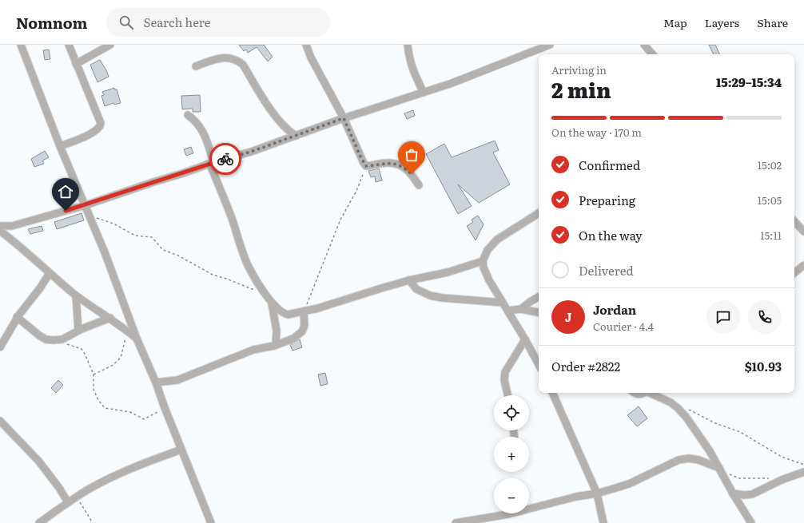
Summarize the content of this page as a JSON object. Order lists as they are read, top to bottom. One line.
{"page":{"header":"Nomnom","search":"Search here","nav":["Map","Layers","Share"],"heading":["2 min","Arriving in","15:29–15:34"],"panel":["Jordan","Courier · 4.4","Order #2822","$10.93"],"bar":"On the way · 170 m","list":[["Confirmed","15:02"],["Preparing","15:05"],["On the way","15:11"],"Delivered"],"round":"J","map_buttons":["+","−"]}}
